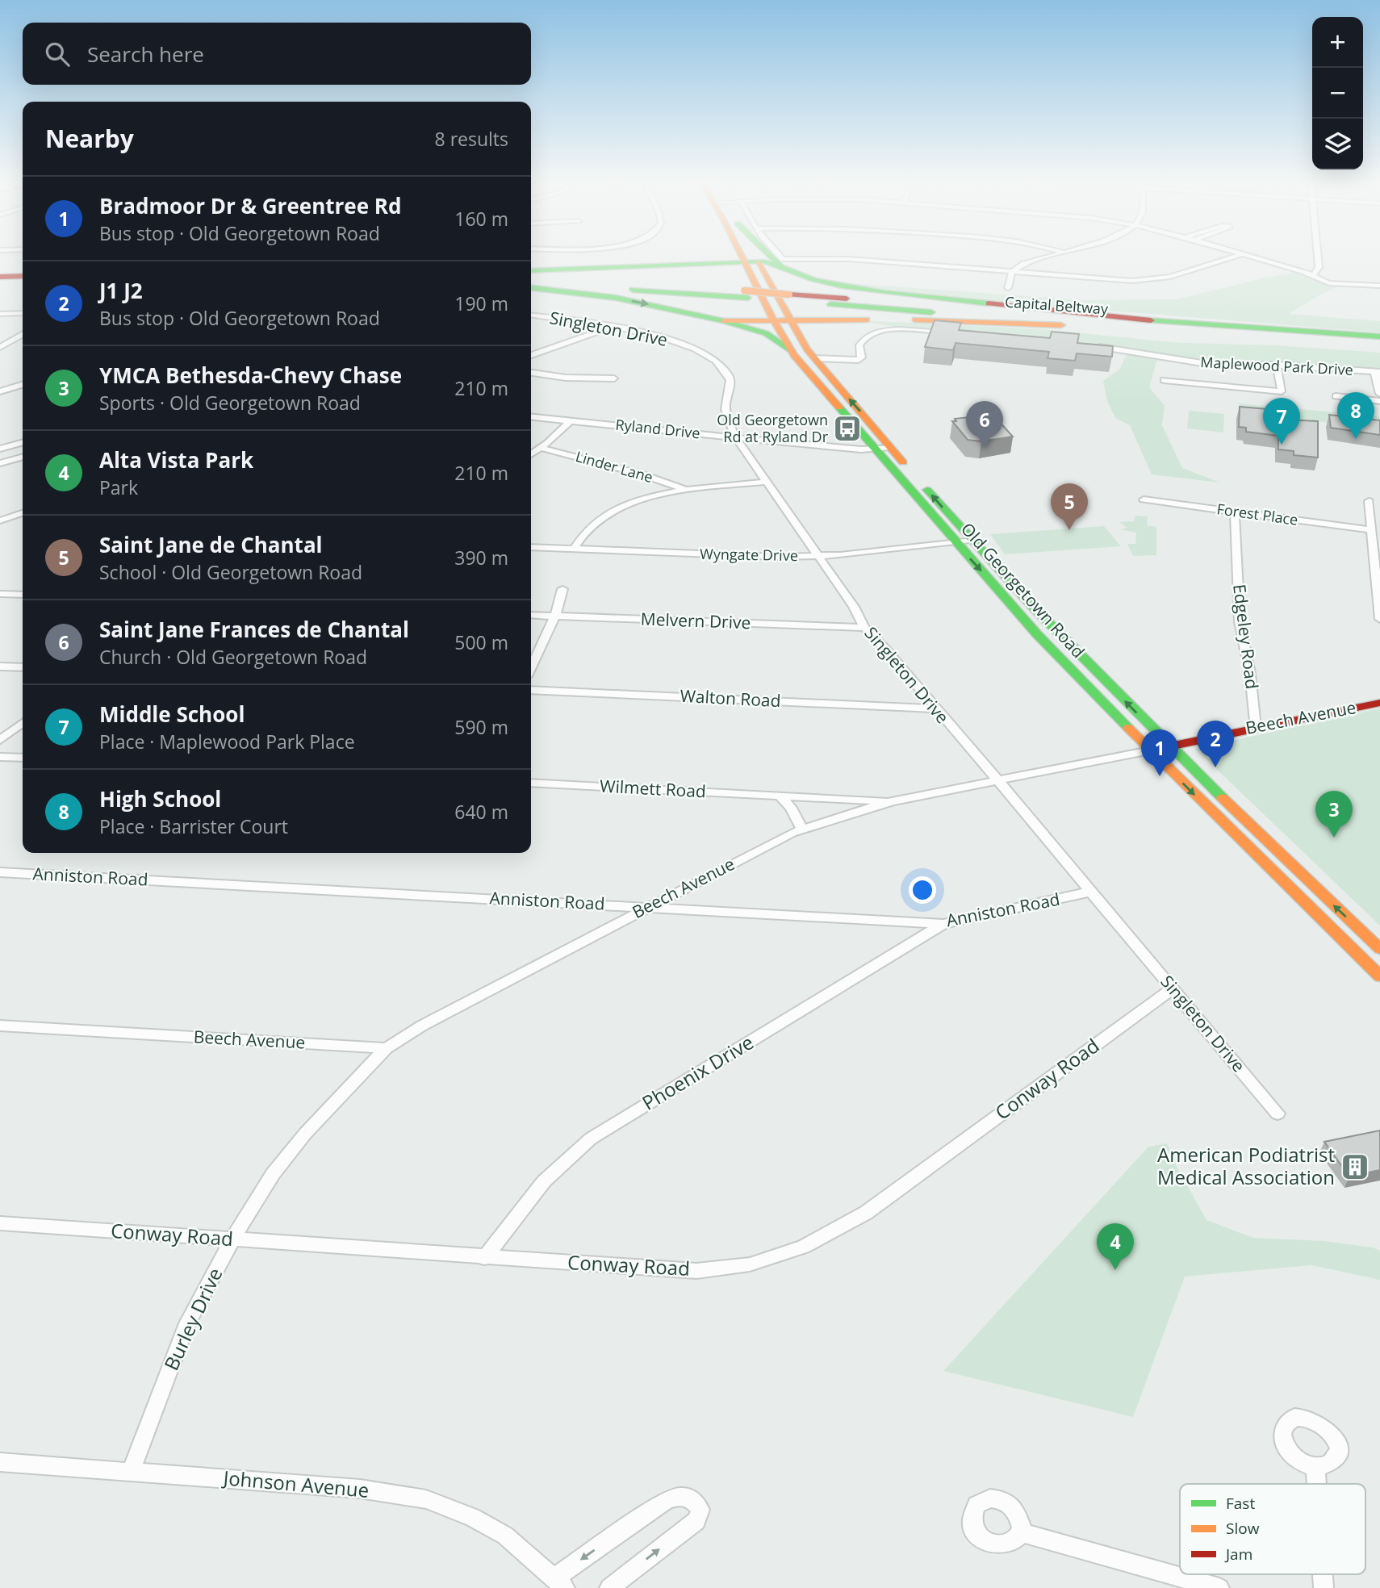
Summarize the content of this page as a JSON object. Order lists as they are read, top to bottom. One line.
{"streets":{"main road":["Capital Beltway","Old Georgetown Road","Beech Avenue"],"street":["Singleton Drive","Maplewood Park Drive","Ryland Drive","Linder Lane","Forest Place","Wyngate Drive","Melvern Drive","Edgeley Road","Walton Road","Wilmett Road","Anniston Road","Phoenix Drive","Conway Road","Burley Drive","Johnson Avenue"]},"crossings":[["Singleton Drive","Ryland Drive"],["Singleton Drive","Wyngate Drive"],["Singleton Drive","Melvern Drive"],["Singleton Drive","Walton Road"],["Singleton Drive","Beech Avenue"],["Singleton Drive","Anniston Road"],["Singleton Drive","Conway Road"],["Ryland Drive","Old Georgetown Road"],["Forest Place","Edgeley Road"],["Wyngate Drive","Old Georgetown Road"],["Old Georgetown Road","Beech Avenue"],["Edgeley Road","Beech Avenue"],["Beech Avenue","Wilmett Road"],["Beech Avenue","Anniston Road"],["Beech Avenue","Burley Drive"],["Anniston Road","Phoenix Drive"],["Phoenix Drive","Conway Road"],["Conway Road","Burley Drive"],["Burley Drive","Johnson Avenue"]],"places":{"bus stop":["Old Georgetown Rd at Ryland Dr"],"building":["American Podiatrist Medical Association"]},"legend":["Fast","Slow","Jam"],"page":{"map_buttons":["+","−"],"search":"Search here","heading":["Nearby","8 results"],"list":[{"mark":"1","name":"Bradmoor Dr & Greentree Rd","note":"Bus stop · Old Georgetown Road","value":"160 m"},{"mark":"2","name":"J1 J2","note":"Bus stop · Old Georgetown Road","value":"190 m"},{"mark":"3","name":"YMCA Bethesda-Chevy Chase","note":"Sports · Old Georgetown Road","value":"210 m"},{"mark":"4","name":"Alta Vista Park","note":"Park","value":"210 m"},{"mark":"5","name":"Saint Jane de Chantal","note":"School · Old Georgetown Road","value":"390 m"},{"mark":"6","name":"Saint Jane Frances de Chantal","note":"Church · Old Georgetown Road","value":"500 m"},{"mark":"7","name":"Middle School","note":"Place · Maplewood Park Place","value":"590 m"},{"mark":"8","name":"High School","note":"Place · Barrister Court","value":"640 m"}],"pins":["8","7","6","5","2","1","3","4"]}}
